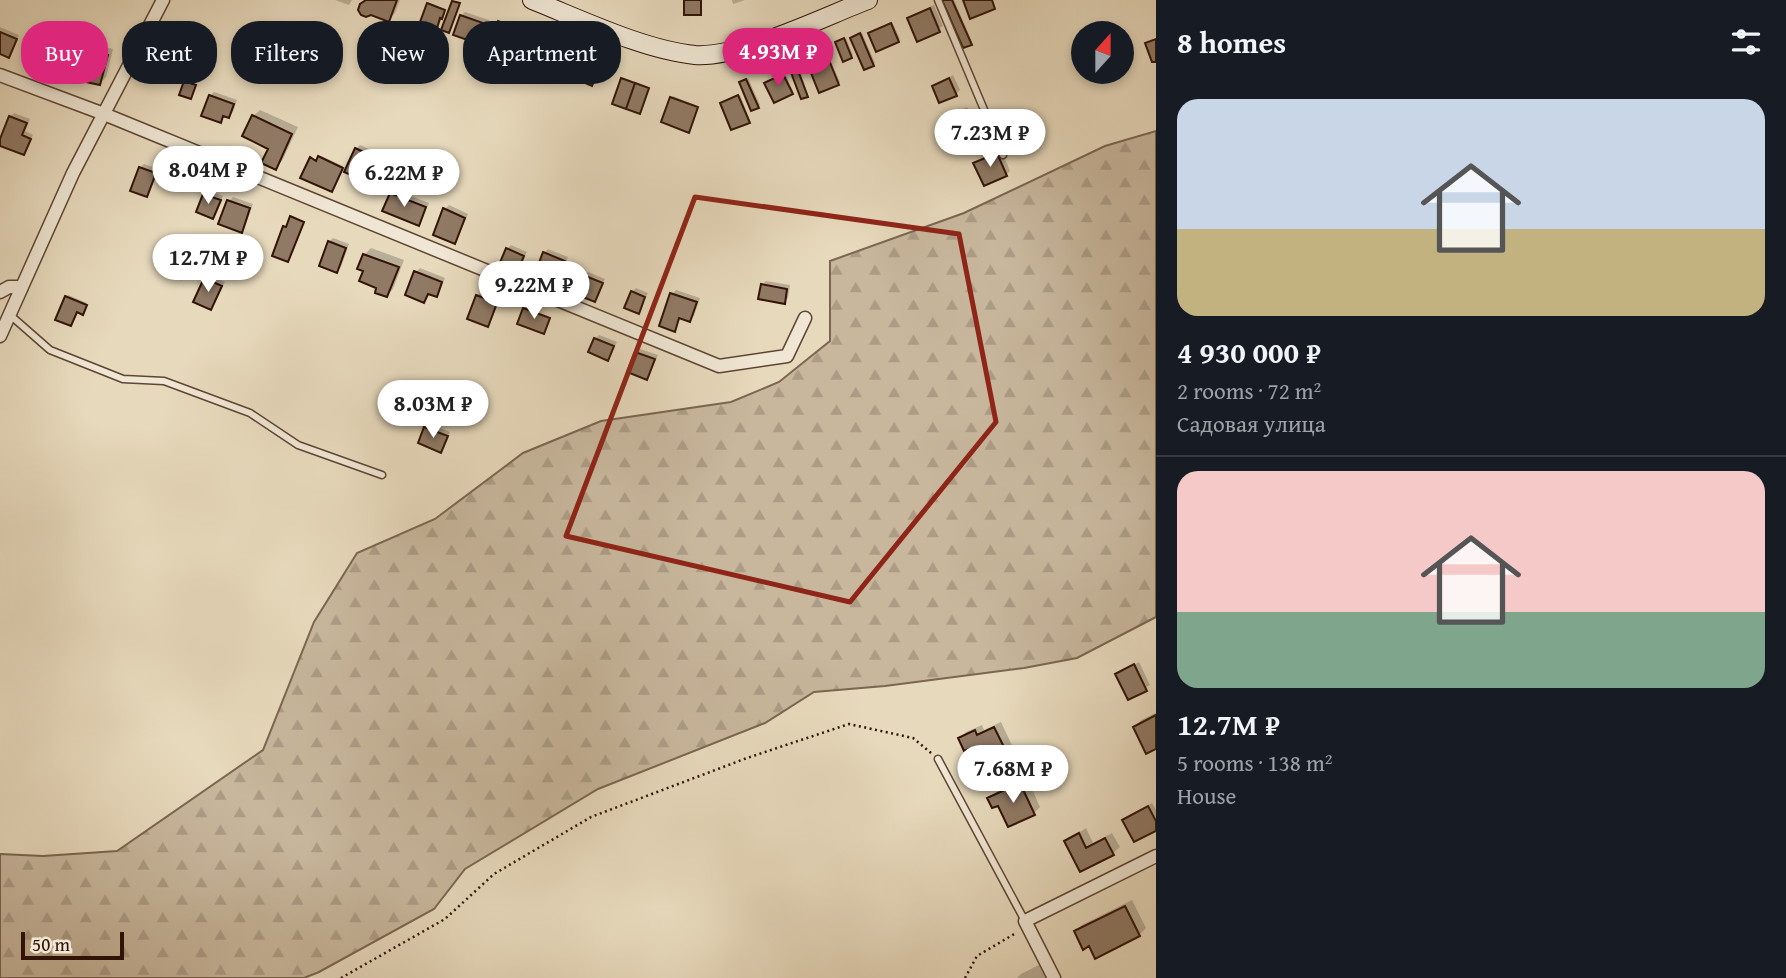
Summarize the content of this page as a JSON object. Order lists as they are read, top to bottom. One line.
{"scale_bar":"50 m","north":"top","page":{"heading":"8 homes","chip":["Buy","Rent","Filters","New","Apartment"],"price":["4.93M ₽","7.23M ₽","8.04M ₽","6.22M ₽","12.7M ₽","9.22M ₽","8.03M ₽","7.68M ₽"],"list":[{"name":"4 930 000 ₽","note":"2 rooms · 72 m² · Садовая улица"},{"name":"12.7M ₽","note":"5 rooms · 138 m² · House"}],"scale":"50 m"}}
